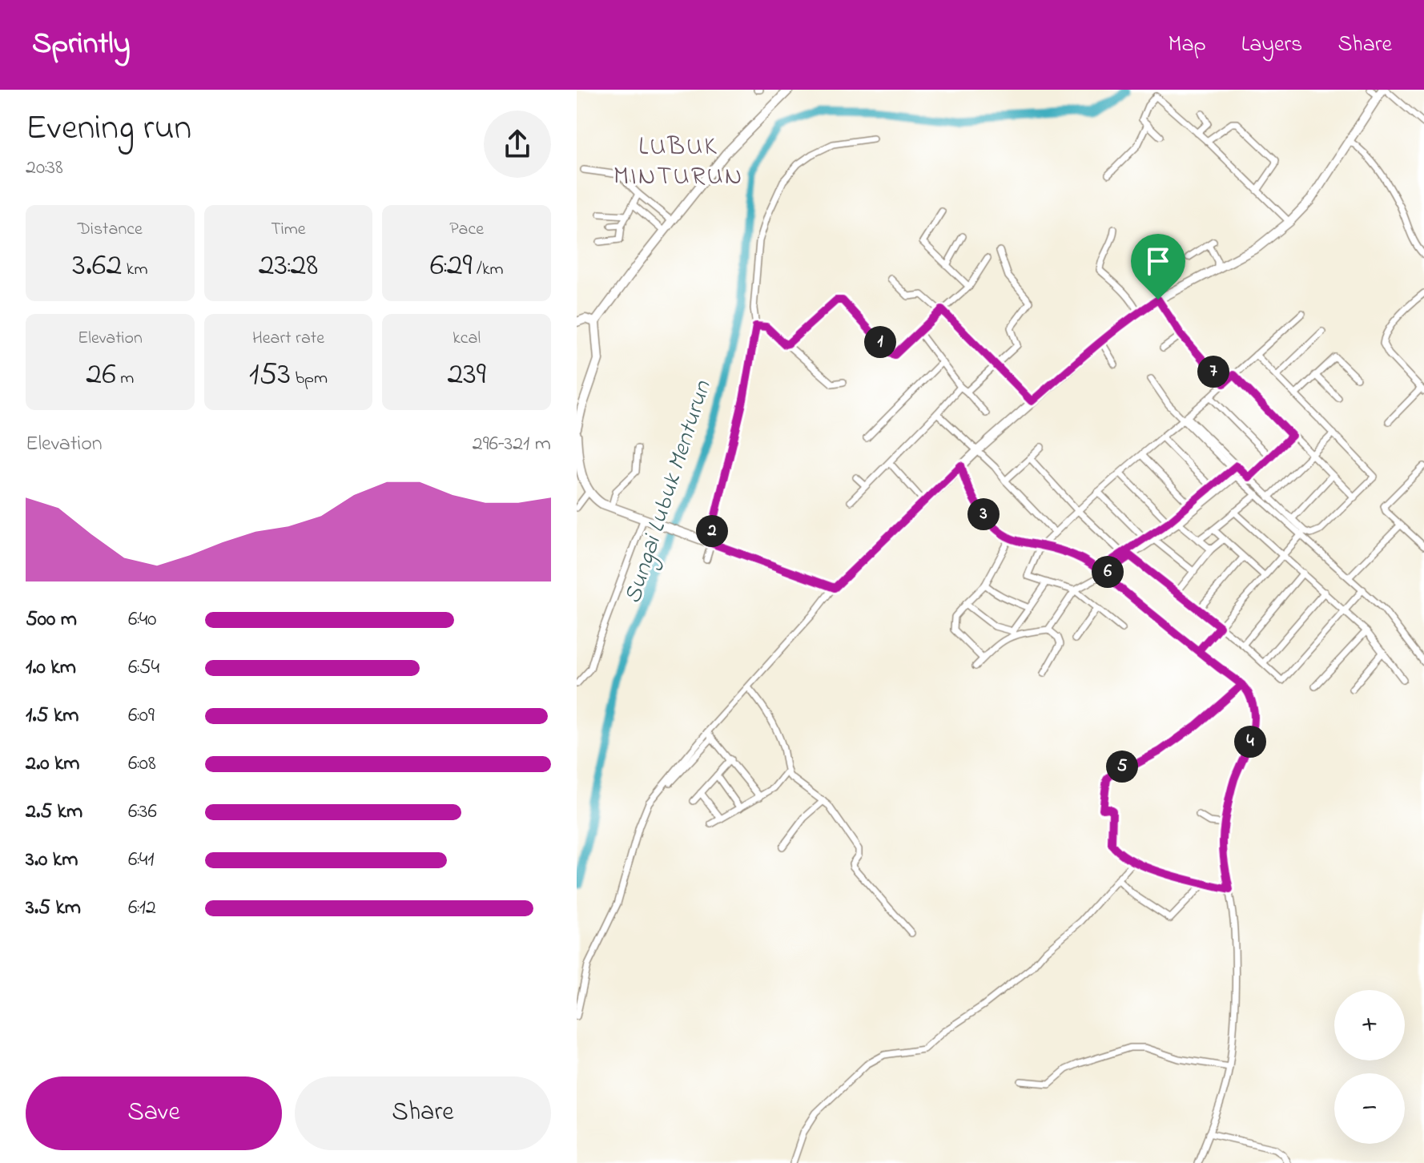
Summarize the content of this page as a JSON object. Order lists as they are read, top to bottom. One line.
{"districts":["LUBUK MINTURUN"],"water":["Sungai Lubuk Menturun"],"page":{"header":"Sprintly","nav":["Map","Layers","Share"],"heading":["Evening run","20:38"],"stats":[["Distance","3.62 km"],["Time","23:28"],["Pace","6:29 /km"],["Elevation","26 m"],["Heart rate","153 bpm"],["kcal","239"]],"pins":["1","7","3","2","6","4","5"],"chart":["Elevation","296–321 m"],"list":[{"name":"500 m","note":"6:40"},{"name":"1.0 km","note":"6:54"},{"name":"1.5 km","note":"6:09"},{"name":"2.0 km","note":"6:08"},{"name":"2.5 km","note":"6:36"},{"name":"3.0 km","note":"6:41"},{"name":"3.5 km","note":"6:12"}],"map_buttons":["+","−"],"buttons":["Save","Share"]}}
